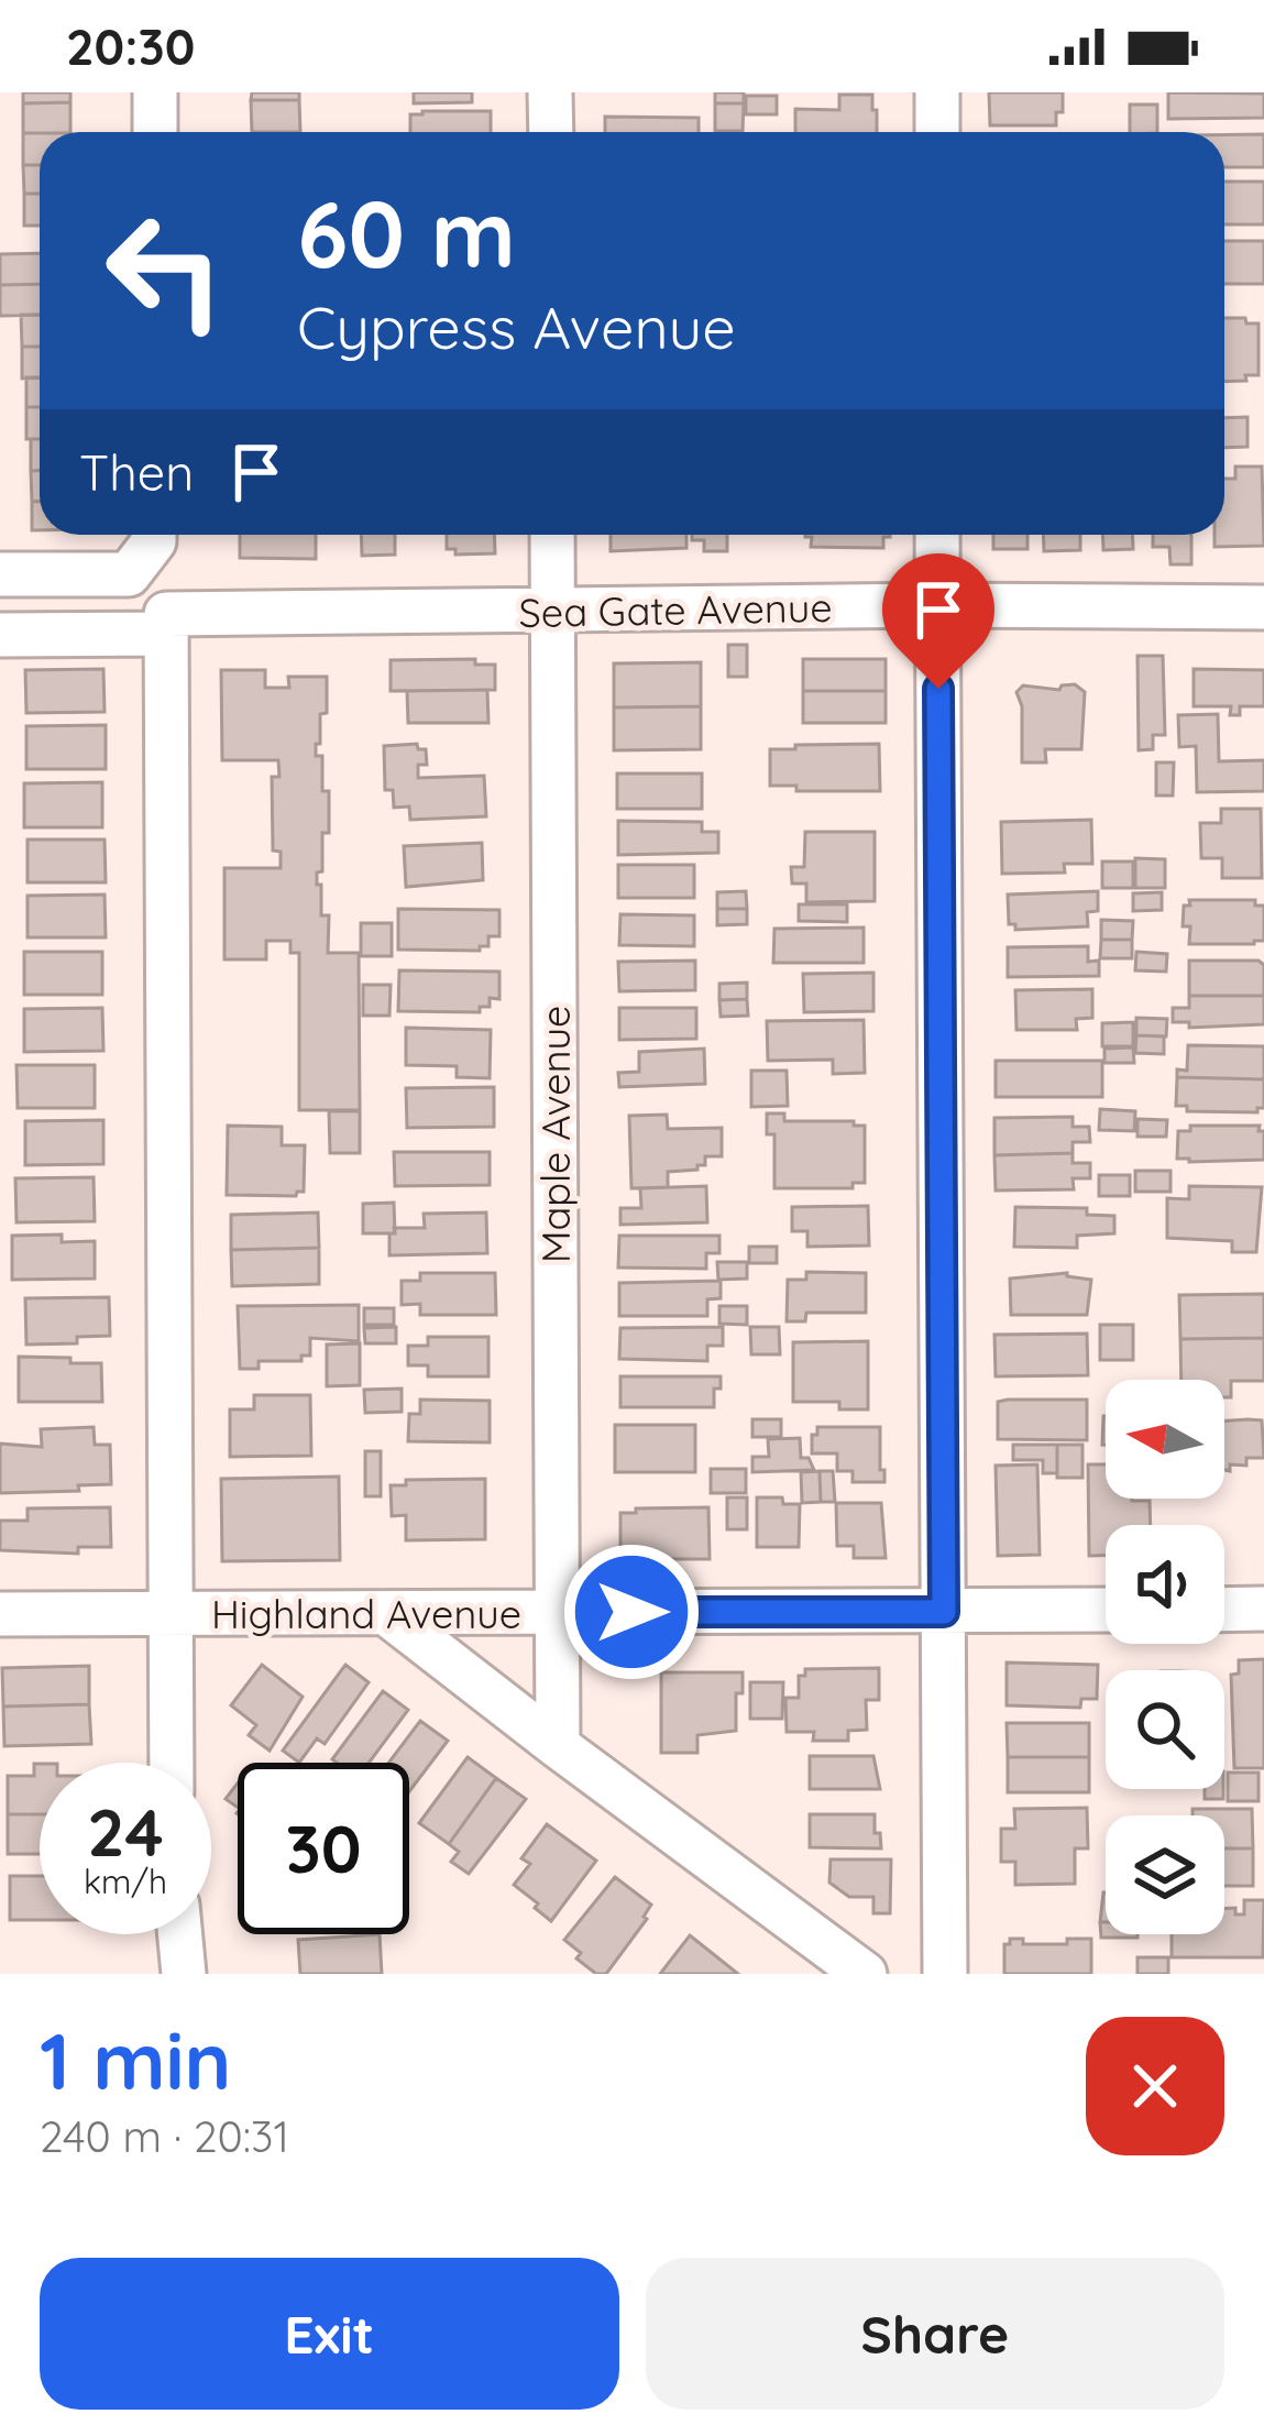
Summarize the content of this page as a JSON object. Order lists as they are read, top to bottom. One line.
{"streets":{"street":["Sea Gate Avenue","Maple Avenue","Highland Avenue"]},"crossings":[["Sea Gate Avenue","Maple Avenue"],["Maple Avenue","Highland Avenue"]],"north":"left","page":{"status":"20:30","turn":["60 m","Cypress Avenue"],"then":"Then","speed":"24 km/h","limit":"30","heading":["1 min","240 m · 20:31"],"buttons":["Exit","Share"]}}
